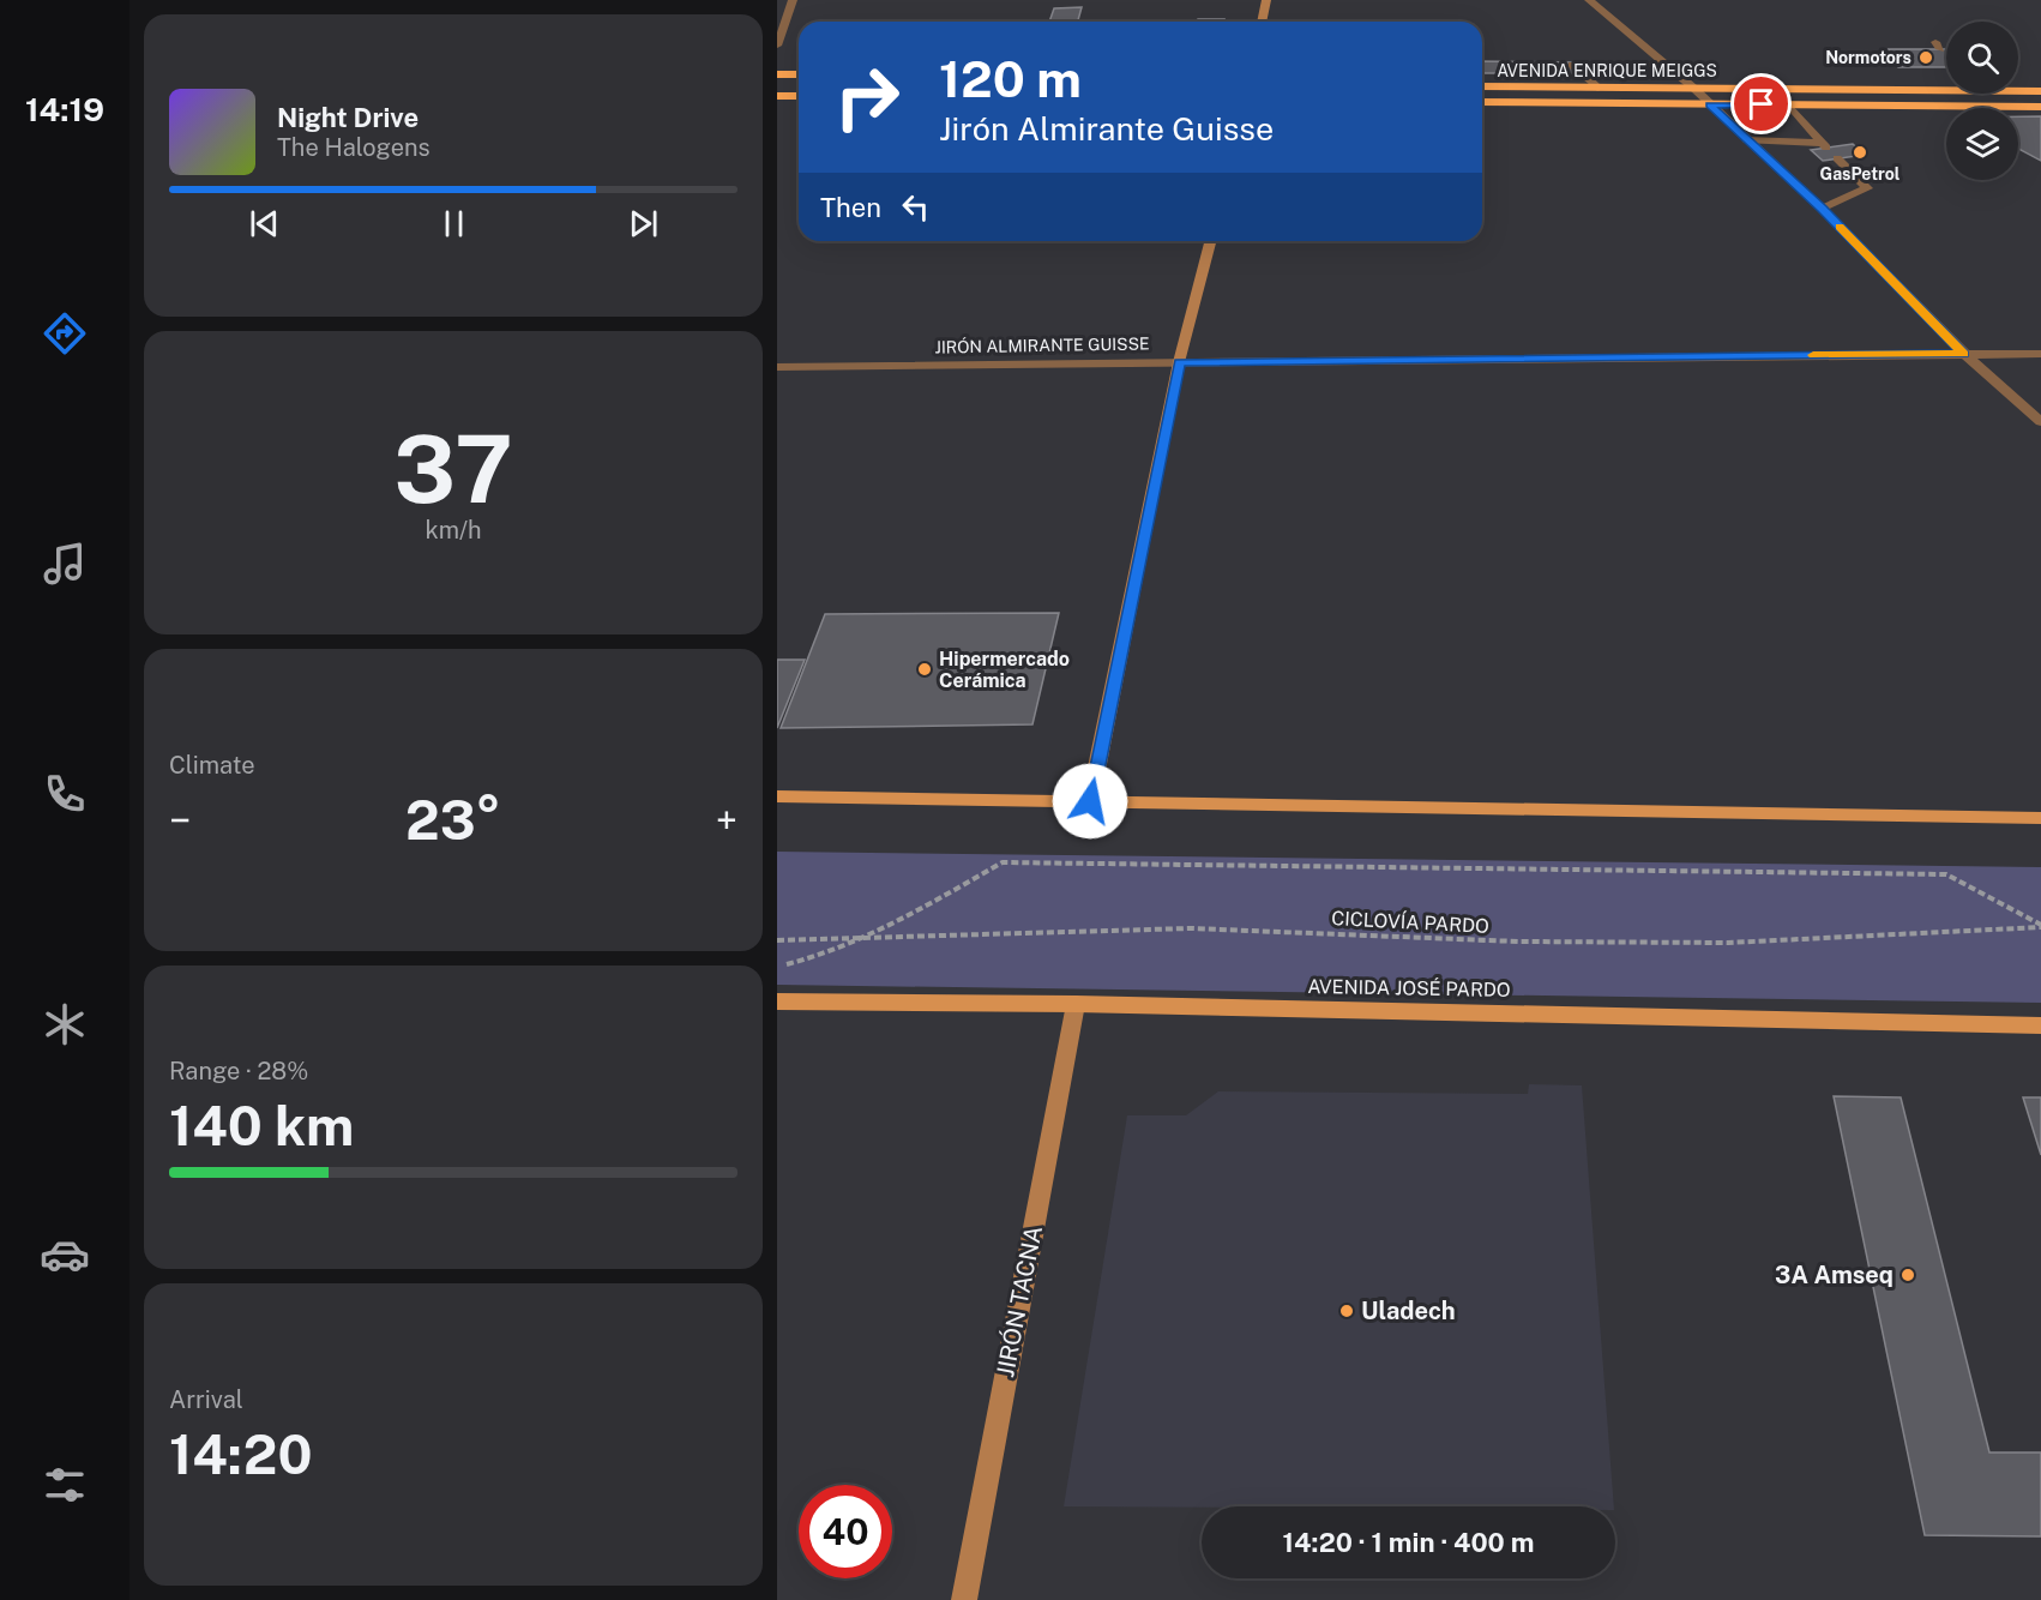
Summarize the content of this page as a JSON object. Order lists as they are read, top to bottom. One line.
{"streets":{"highway":["AVENIDA ENRIQUE MEIGGS"],"main road":["AVENIDA JOSÉ PARDO"],"street":["JIRÓN ALMIRANTE GUISSE","JIRÓN TACNA"],"path":["CICLOVÍA PARDO"]},"crossings":[["AVENIDA JOSÉ PARDO","JIRÓN TACNA"]],"places":["Normotors","GasPetrol","Hipermercado Cerámica","3A Amseq","Uladech"],"page":{"tabs":"14:19","turn":["120 m","Jirón Almirante Guisse"],"song":["Night Drive","The Halogens"],"then":"Then","tile":[["37","km/h"],"Climate",["Range · 28%","140 km"],["Arrival","14:20"]],"heat":["−","23°","+"],"limit":"40","trip":"14:20 · 1 min · 400 m"}}
